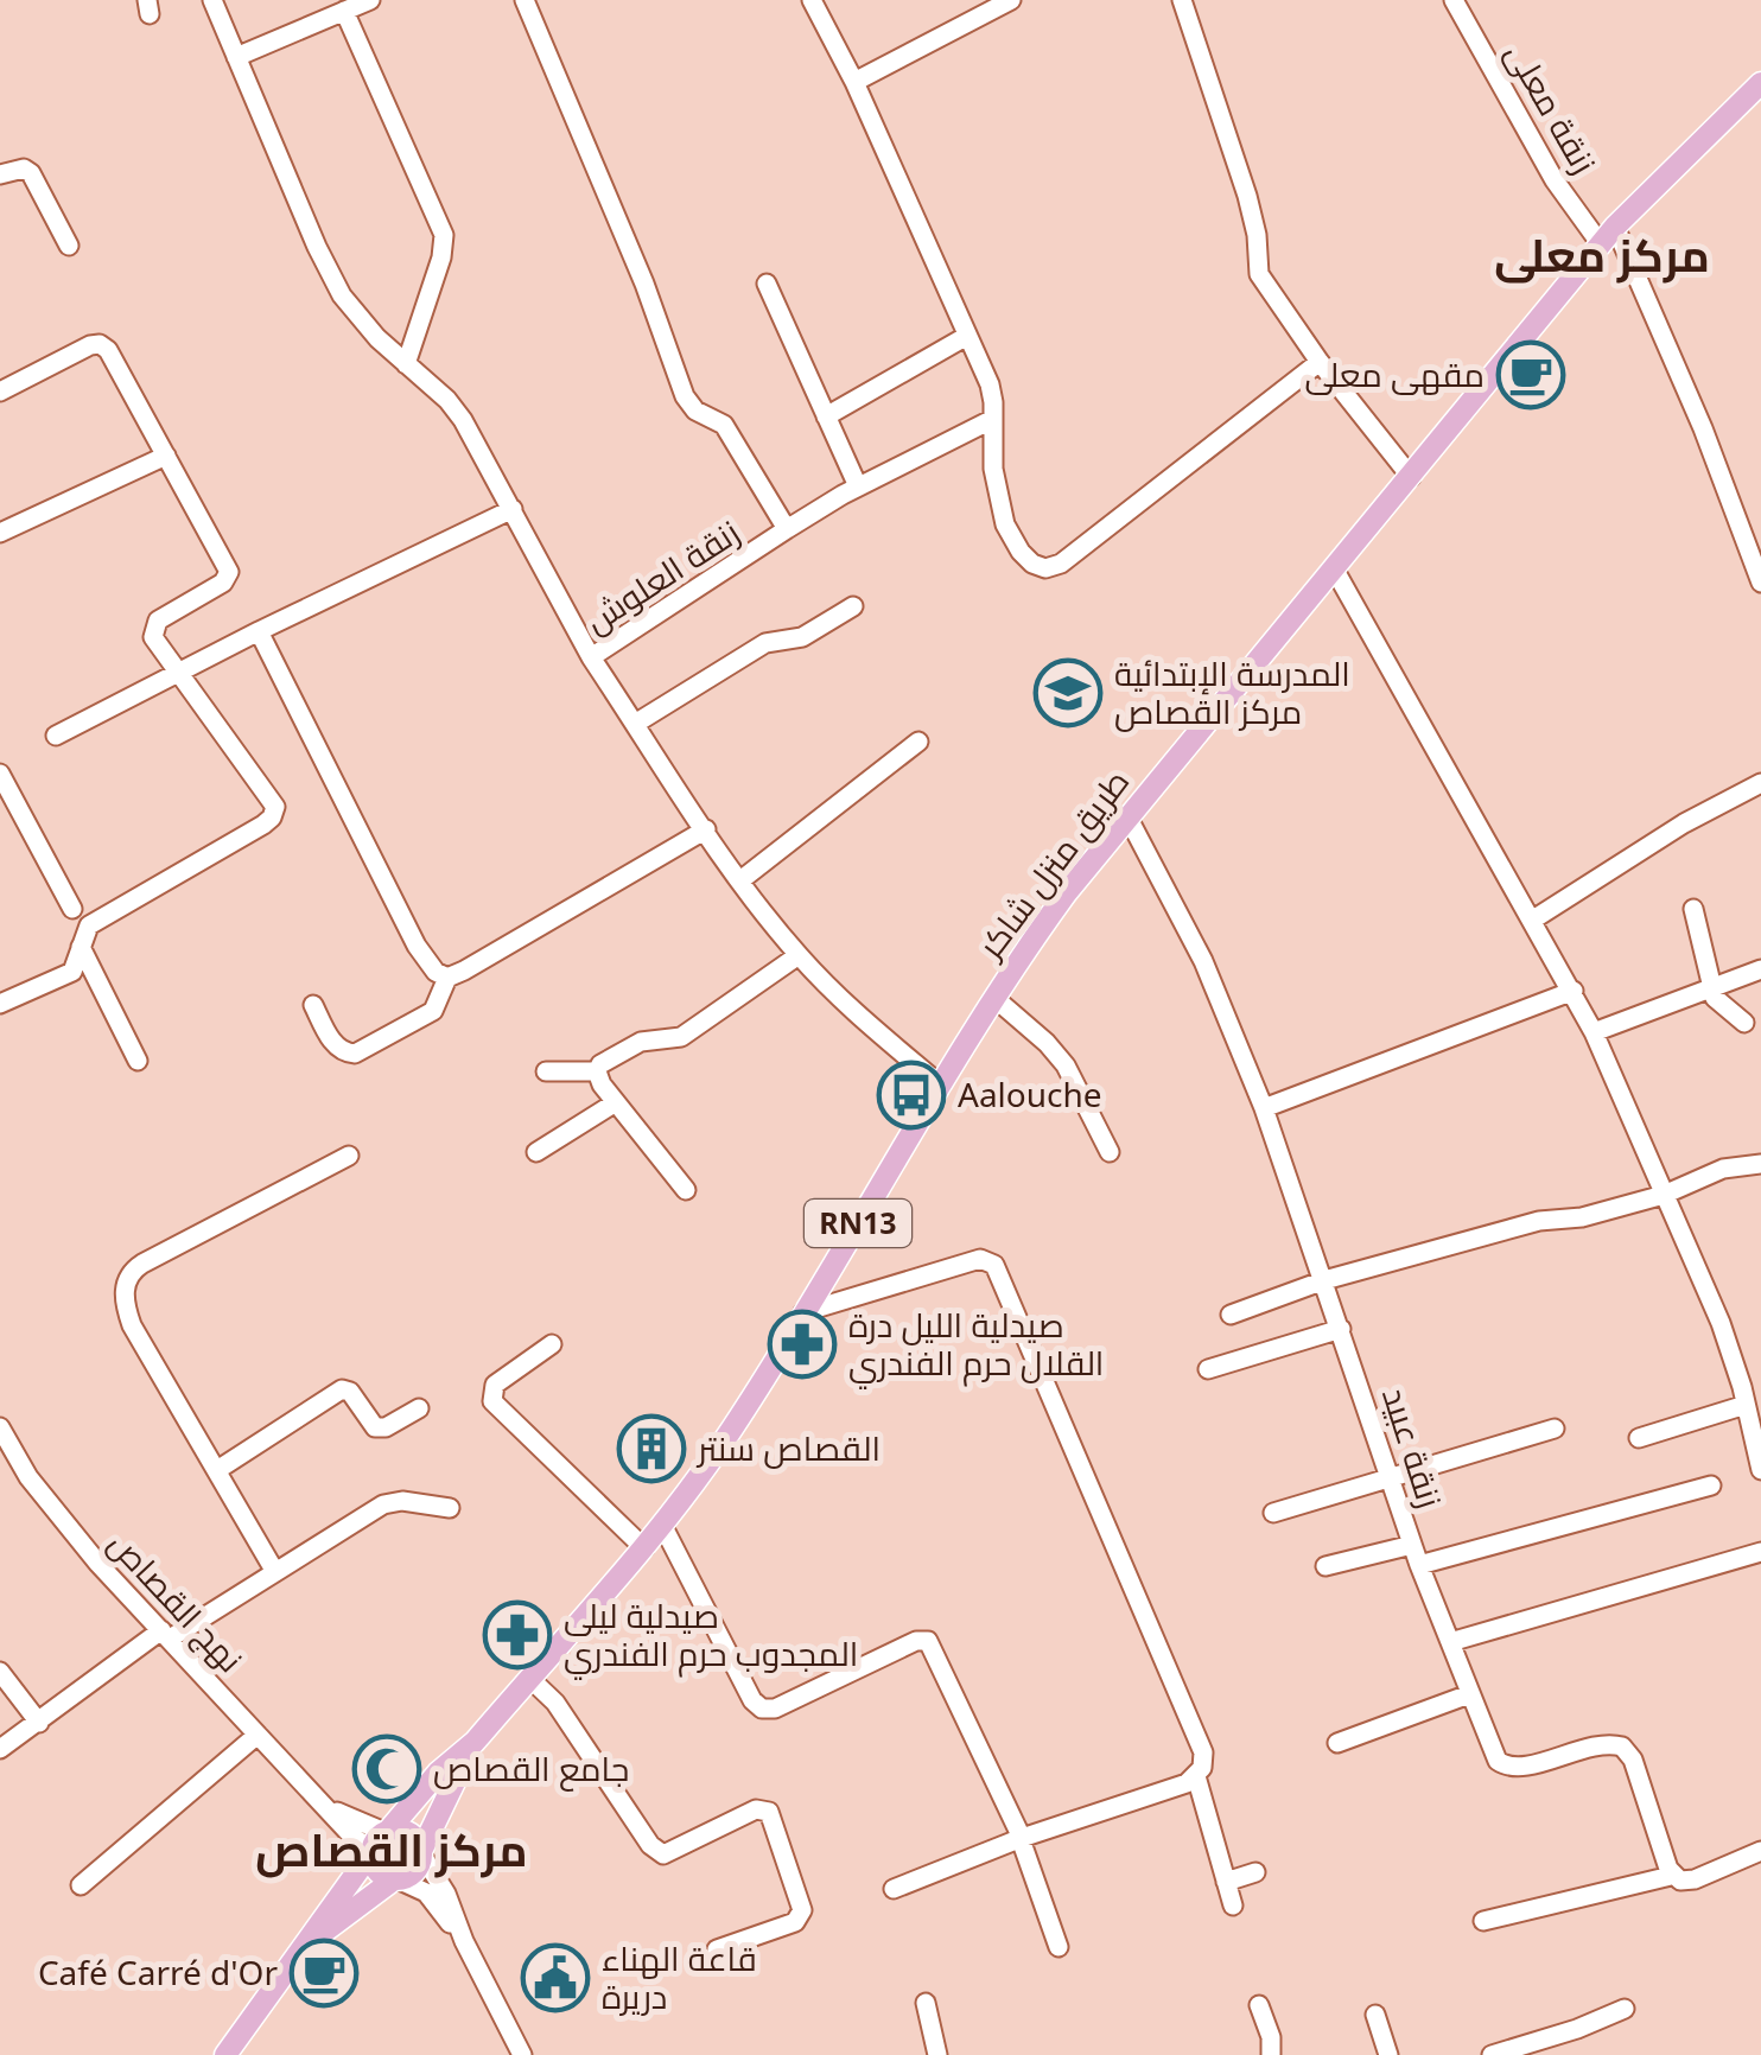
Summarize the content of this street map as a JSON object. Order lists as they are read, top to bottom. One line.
{"streets":{"main road":["طريق منزل شاكر","RN13"],"street":["زنقة معلى","زنقة العلوش","زنقة عبيد","نهج القصاص"]},"crossings":[["زنقة معلى","طريق منزل شاكر"],["زنقة العلوش","طريق منزل شاكر"],["طريق منزل شاكر","RN13"],["طريق منزل شاكر","زنقة عبيد"],["طريق منزل شاكر","نهج القصاص"],["RN13","نهج القصاص"]],"districts":["مركز معلى","مركز القصاص"],"places":{"cafe":["مقهى معلى","Café Carré d'Or"],"school or university":["المدرسة الإبتدائية مركز القصاص"],"bus stop":["Aalouche"],"pharmacy":["صيدلية الليل درة القلال حرم الفندري","صيدلية ليلى المجدوب حرم الفندري"],"building":["القصاص سنتر"],"mosque":["جامع القصاص"],"public building":["قاعة الهناء دريرة"]}}
